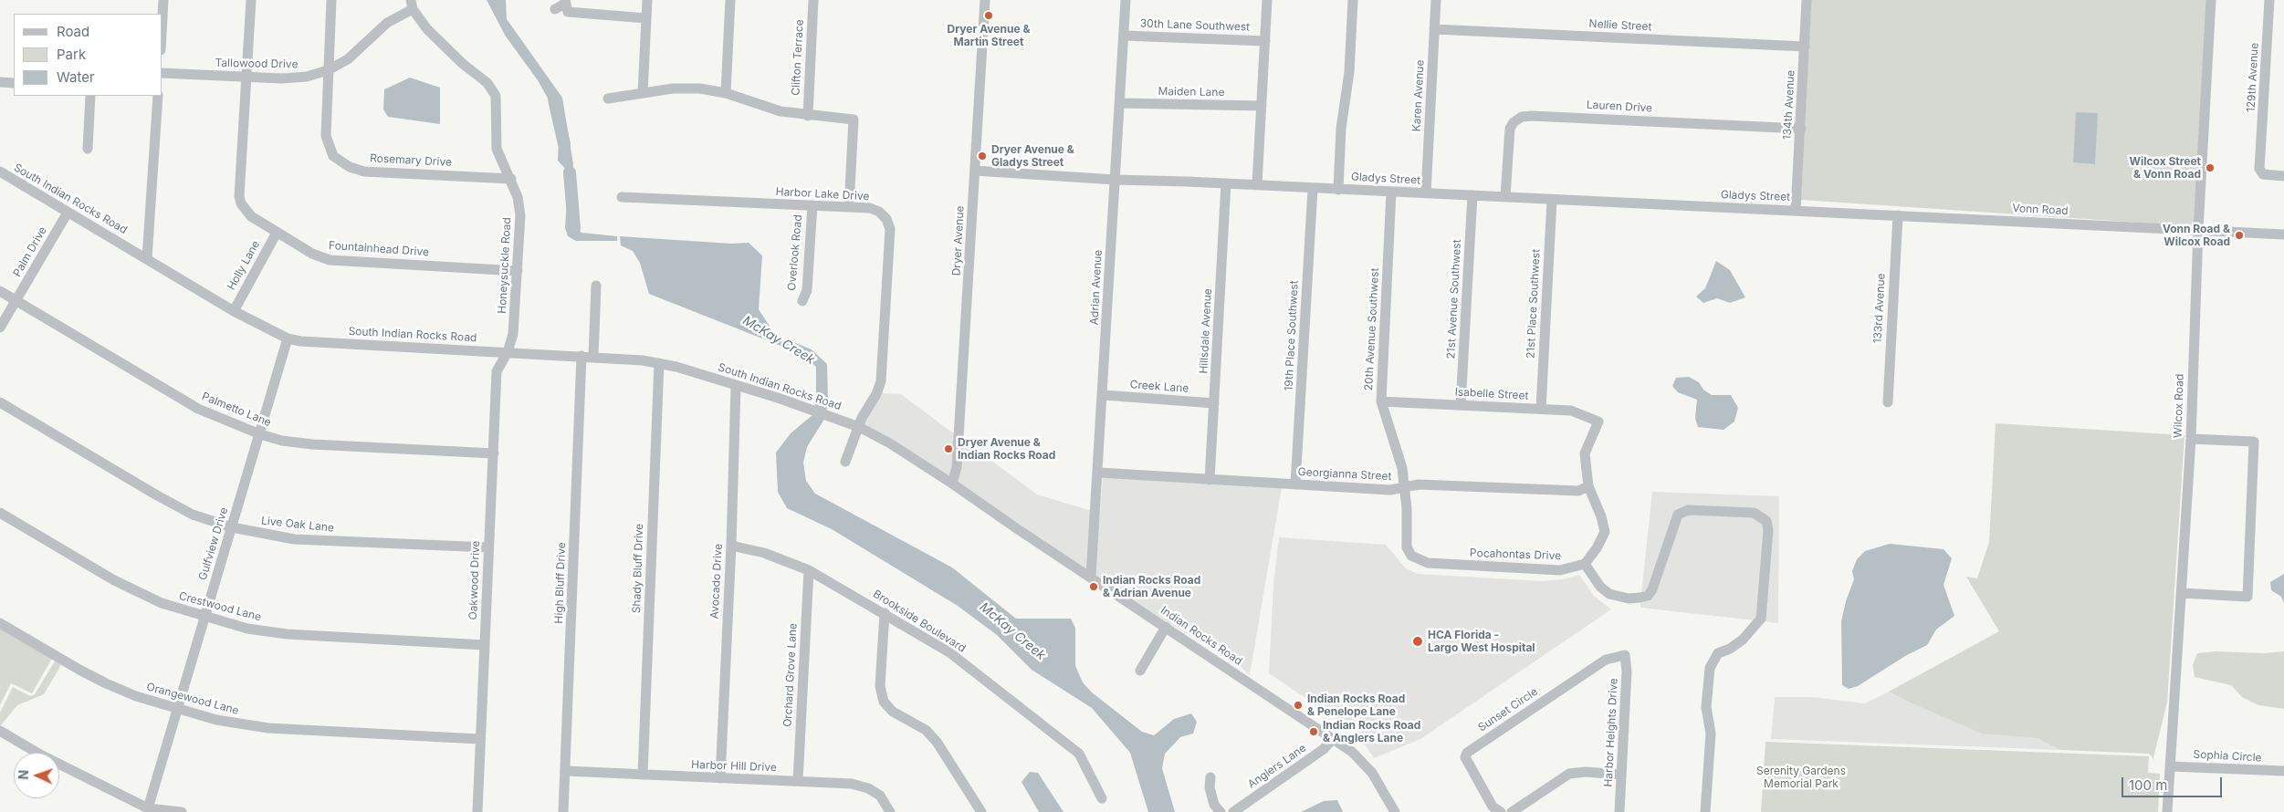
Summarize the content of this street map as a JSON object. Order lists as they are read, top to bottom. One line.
{"streets":{"street":["30th Lane Southwest","Nellie Street","Clifton Terrace","Tallowood Drive","129th Avenue","Maiden Lane","Karen Avenue","134th Avenue","Lauren Drive","Rosemary Drive","Gladys Street","Harbor Lake Drive","South Indian Rocks Road","Vonn Road","Dryer Avenue","Fountainhead Drive","Palm Drive","Overlook Road","Holly Lane","Honeysuckle Road","Adrian Avenue","21st Avenue Southwest","21st Place Southwest","133rd Avenue","20th Avenue Southwest","Hillsdale Avenue","19th Place Southwest","Creek Lane","Isabelle Street","Wilcox Road","Palmetto Lane","Georgianna Street","Live Oak Lane","Gulfview Drive","Pocahontas Drive","Shady Bluff Drive","Oakwood Drive","Avocado Drive","High Bluff Drive","Crestwood Lane","Brookside Boulevard","Indian Rocks Road","Orchard Grove Lane","Orangewood Lane","Sunset Circle","Harbor Heights Drive","Sophia Circle","Harbor Hill Drive","Anglers Lane"]},"crossings":[["30th Lane Southwest","Adrian Avenue"],["Nellie Street","Karen Avenue"],["Nellie Street","134th Avenue"],["Tallowood Drive","Rosemary Drive"],["Tallowood Drive","Fountainhead Drive"],["Tallowood Drive","Honeysuckle Road"],["Maiden Lane","Adrian Avenue"],["Karen Avenue","Gladys Street"],["134th Avenue","Lauren Drive"],["134th Avenue","Gladys Street"],["134th Avenue","Vonn Road"],["Lauren Drive","Gladys Street"],["Rosemary Drive","Honeysuckle Road"],["Gladys Street","Vonn Road"],["Gladys Street","Dryer Avenue"],["Gladys Street","Adrian Avenue"],["Gladys Street","21st Avenue Southwest"],["Gladys Street","21st Place Southwest"],["Gladys Street","20th Avenue Southwest"],["Gladys Street","Hillsdale Avenue"],["Gladys Street","19th Place Southwest"],["Harbor Lake Drive","South Indian Rocks Road"],["Harbor Lake Drive","Overlook Road"],["Harbor Lake Drive","Indian Rocks Road"],["South Indian Rocks Road","Palm Drive"],["South Indian Rocks Road","Holly Lane"],["South Indian Rocks Road","Honeysuckle Road"],["South Indian Rocks Road","Gulfview Drive"],["South Indian Rocks Road","Shady Bluff Drive"],["South Indian Rocks Road","Oakwood Drive"],["South Indian Rocks Road","Avocado Drive"],["South Indian Rocks Road","High Bluff Drive"],["South Indian Rocks Road","Indian Rocks Road"],["Vonn Road","133rd Avenue"],["Vonn Road","Wilcox Road"],["Dryer Avenue","Indian Rocks Road"],["Fountainhead Drive","Holly Lane"],["Fountainhead Drive","Honeysuckle Road"],["Palm Drive","Palmetto Lane"],["Honeysuckle Road","Oakwood Drive"],["Adrian Avenue","Creek Lane"],["Adrian Avenue","Georgianna Street"],["Adrian Avenue","Indian Rocks Road"],["21st Avenue Southwest","Isabelle Street"],["21st Place Southwest","Isabelle Street"],["20th Avenue Southwest","Isabelle Street"],["20th Avenue Southwest","Georgianna Street"],["20th Avenue Southwest","Pocahontas Drive"],["Hillsdale Avenue","Creek Lane"],["Hillsdale Avenue","Georgianna Street"],["19th Place Southwest","Georgianna Street"],["Isabelle Street","Georgianna Street"],["Wilcox Road","Sophia Circle"],["Palmetto Lane","Gulfview Drive"],["Palmetto Lane","Oakwood Drive"],["Live Oak Lane","Gulfview Drive"],["Live Oak Lane","Oakwood Drive"],["Gulfview Drive","Crestwood Lane"],["Gulfview Drive","Orangewood Lane"],["Shady Bluff Drive","Harbor Hill Drive"],["Oakwood Drive","Crestwood Lane"],["Oakwood Drive","Orangewood Lane"],["Avocado Drive","Brookside Boulevard"],["Avocado Drive","Harbor Hill Drive"],["High Bluff Drive","Harbor Hill Drive"],["Brookside Boulevard","Orchard Grove Lane"],["Indian Rocks Road","Anglers Lane"],["Orchard Grove Lane","Harbor Hill Drive"],["Sunset Circle","Harbor Heights Drive"]],"water":["McKay Creek"],"parks":["Serenity Gardens Memorial Park"],"places":["Dryer Avenue & Martin Street","Dryer Avenue & Gladys Street","Wilcox Street & Vonn Road","Vonn Road & Wilcox Road","Dryer Avenue & Indian Rocks Road","Indian Rocks Road & Adrian Avenue","HCA Florida - Largo West Hospital","Indian Rocks Road & Penelope Lane","Indian Rocks Road & Anglers Lane"],"legend":["Road","Park","Water"],"scale_bar":"100 m","north":"left"}
